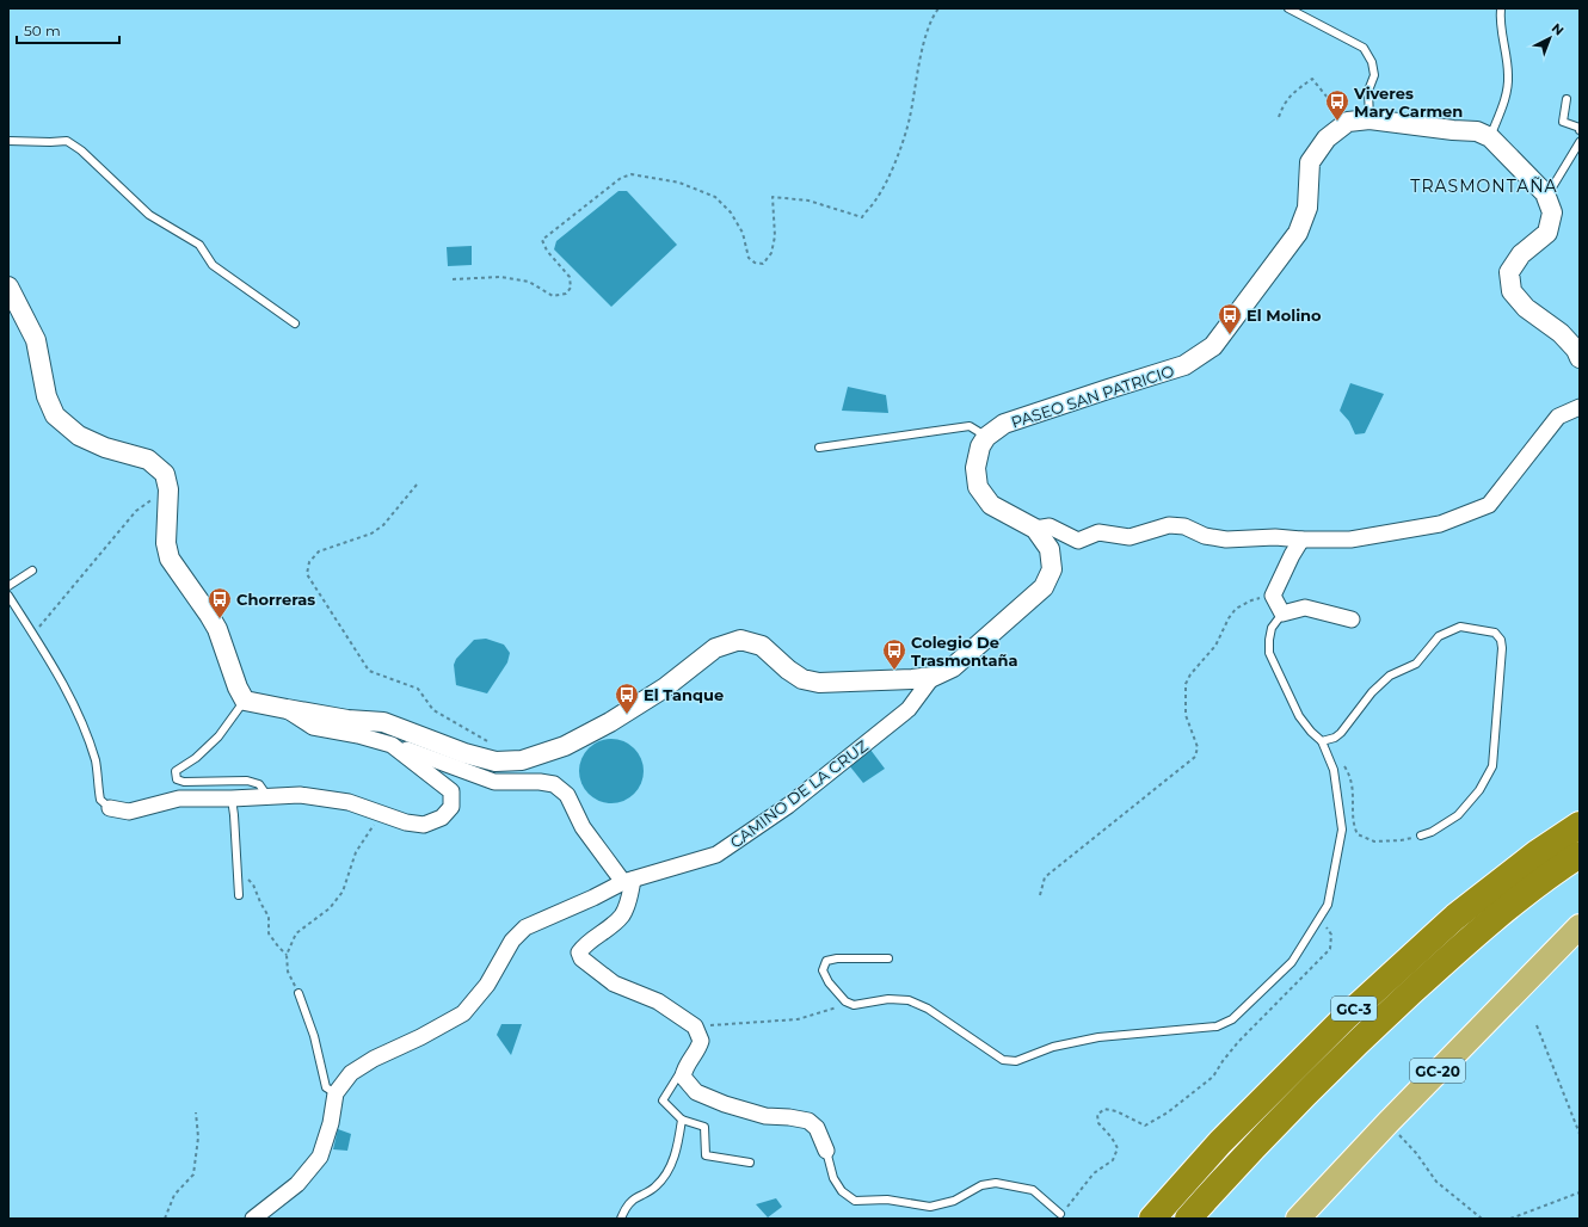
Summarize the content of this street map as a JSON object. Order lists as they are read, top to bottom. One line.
{"streets":{"highway":["GC-3"],"main road":["GC-20"],"street":["PASEO SAN PATRICIO","CAMINO DE LA CRUZ"]},"districts":["TRASMONTAÑA"],"places":{"bus stop":["Viveres Mary Carmen","El Molino","Chorreras","Colegio De Trasmontaña","El Tanque"]},"scale_bar":"50 m","north":"top right"}
